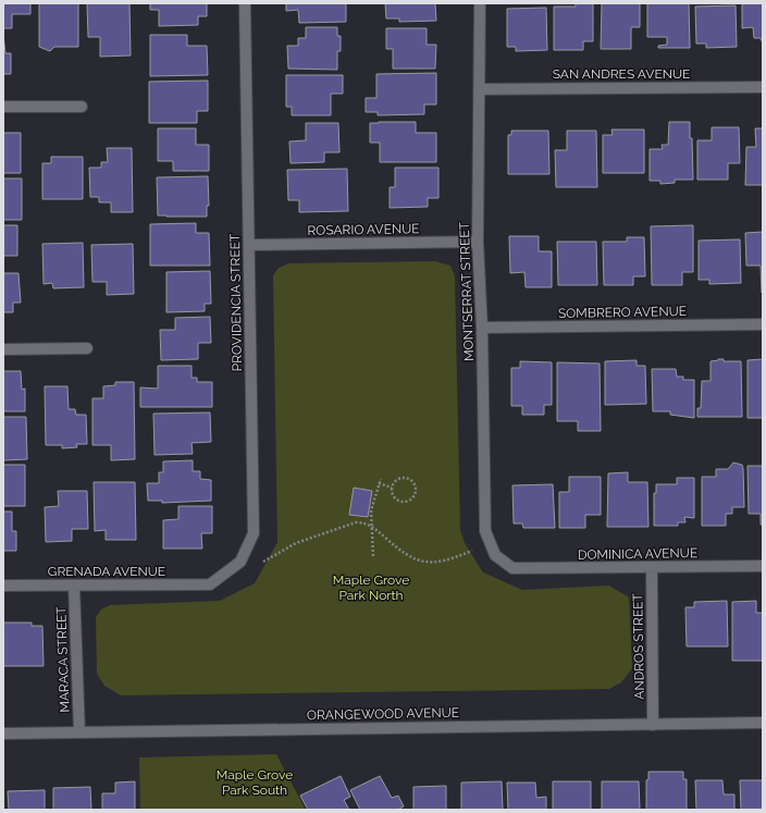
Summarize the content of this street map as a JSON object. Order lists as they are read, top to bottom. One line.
{"streets":{"street":["SAN ANDRES AVENUE","ROSARIO AVENUE","MONTSERRAT STREET","PROVIDENCIA STREET","SOMBRERO AVENUE","DOMINICA AVENUE","GRENADA AVENUE","ANDROS STREET","MARACA STREET","ORANGEWOOD AVENUE"]},"crossings":[["SAN ANDRES AVENUE","MONTSERRAT STREET"],["ROSARIO AVENUE","MONTSERRAT STREET"],["ROSARIO AVENUE","PROVIDENCIA STREET"],["MONTSERRAT STREET","SOMBRERO AVENUE"],["MONTSERRAT STREET","DOMINICA AVENUE"],["PROVIDENCIA STREET","GRENADA AVENUE"],["DOMINICA AVENUE","ANDROS STREET"],["GRENADA AVENUE","MARACA STREET"],["ANDROS STREET","ORANGEWOOD AVENUE"],["MARACA STREET","ORANGEWOOD AVENUE"]],"parks":["Maple Grove Park North","Maple Grove Park South"]}
